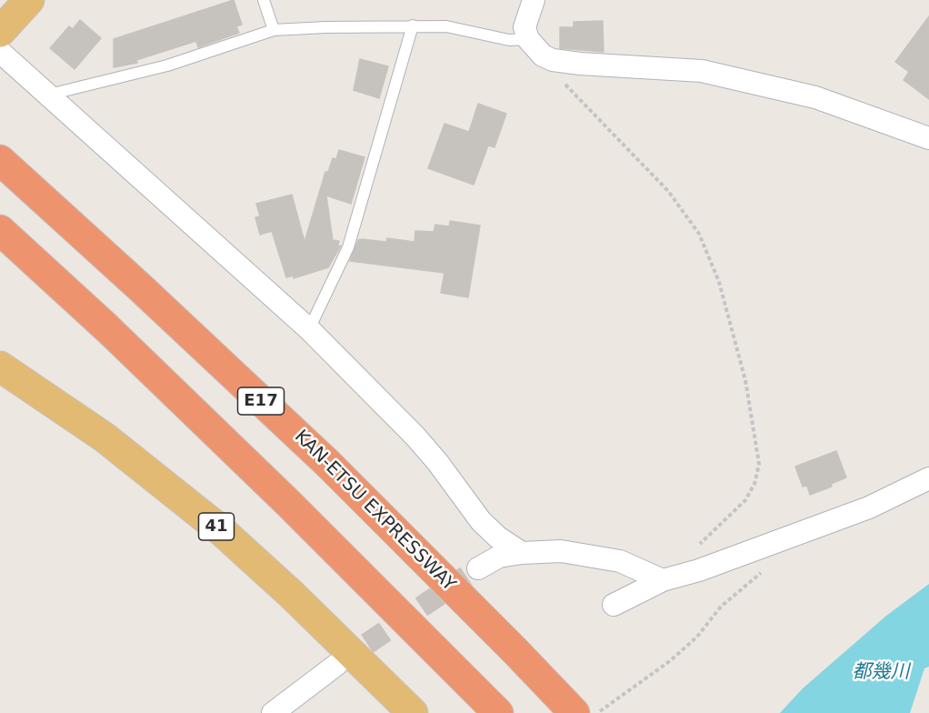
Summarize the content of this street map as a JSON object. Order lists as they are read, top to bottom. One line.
{"streets":{"highway":["E17","KAN-ETSU EXPRESSWAY"],"main road":["41"]},"water":["都幾川"]}
